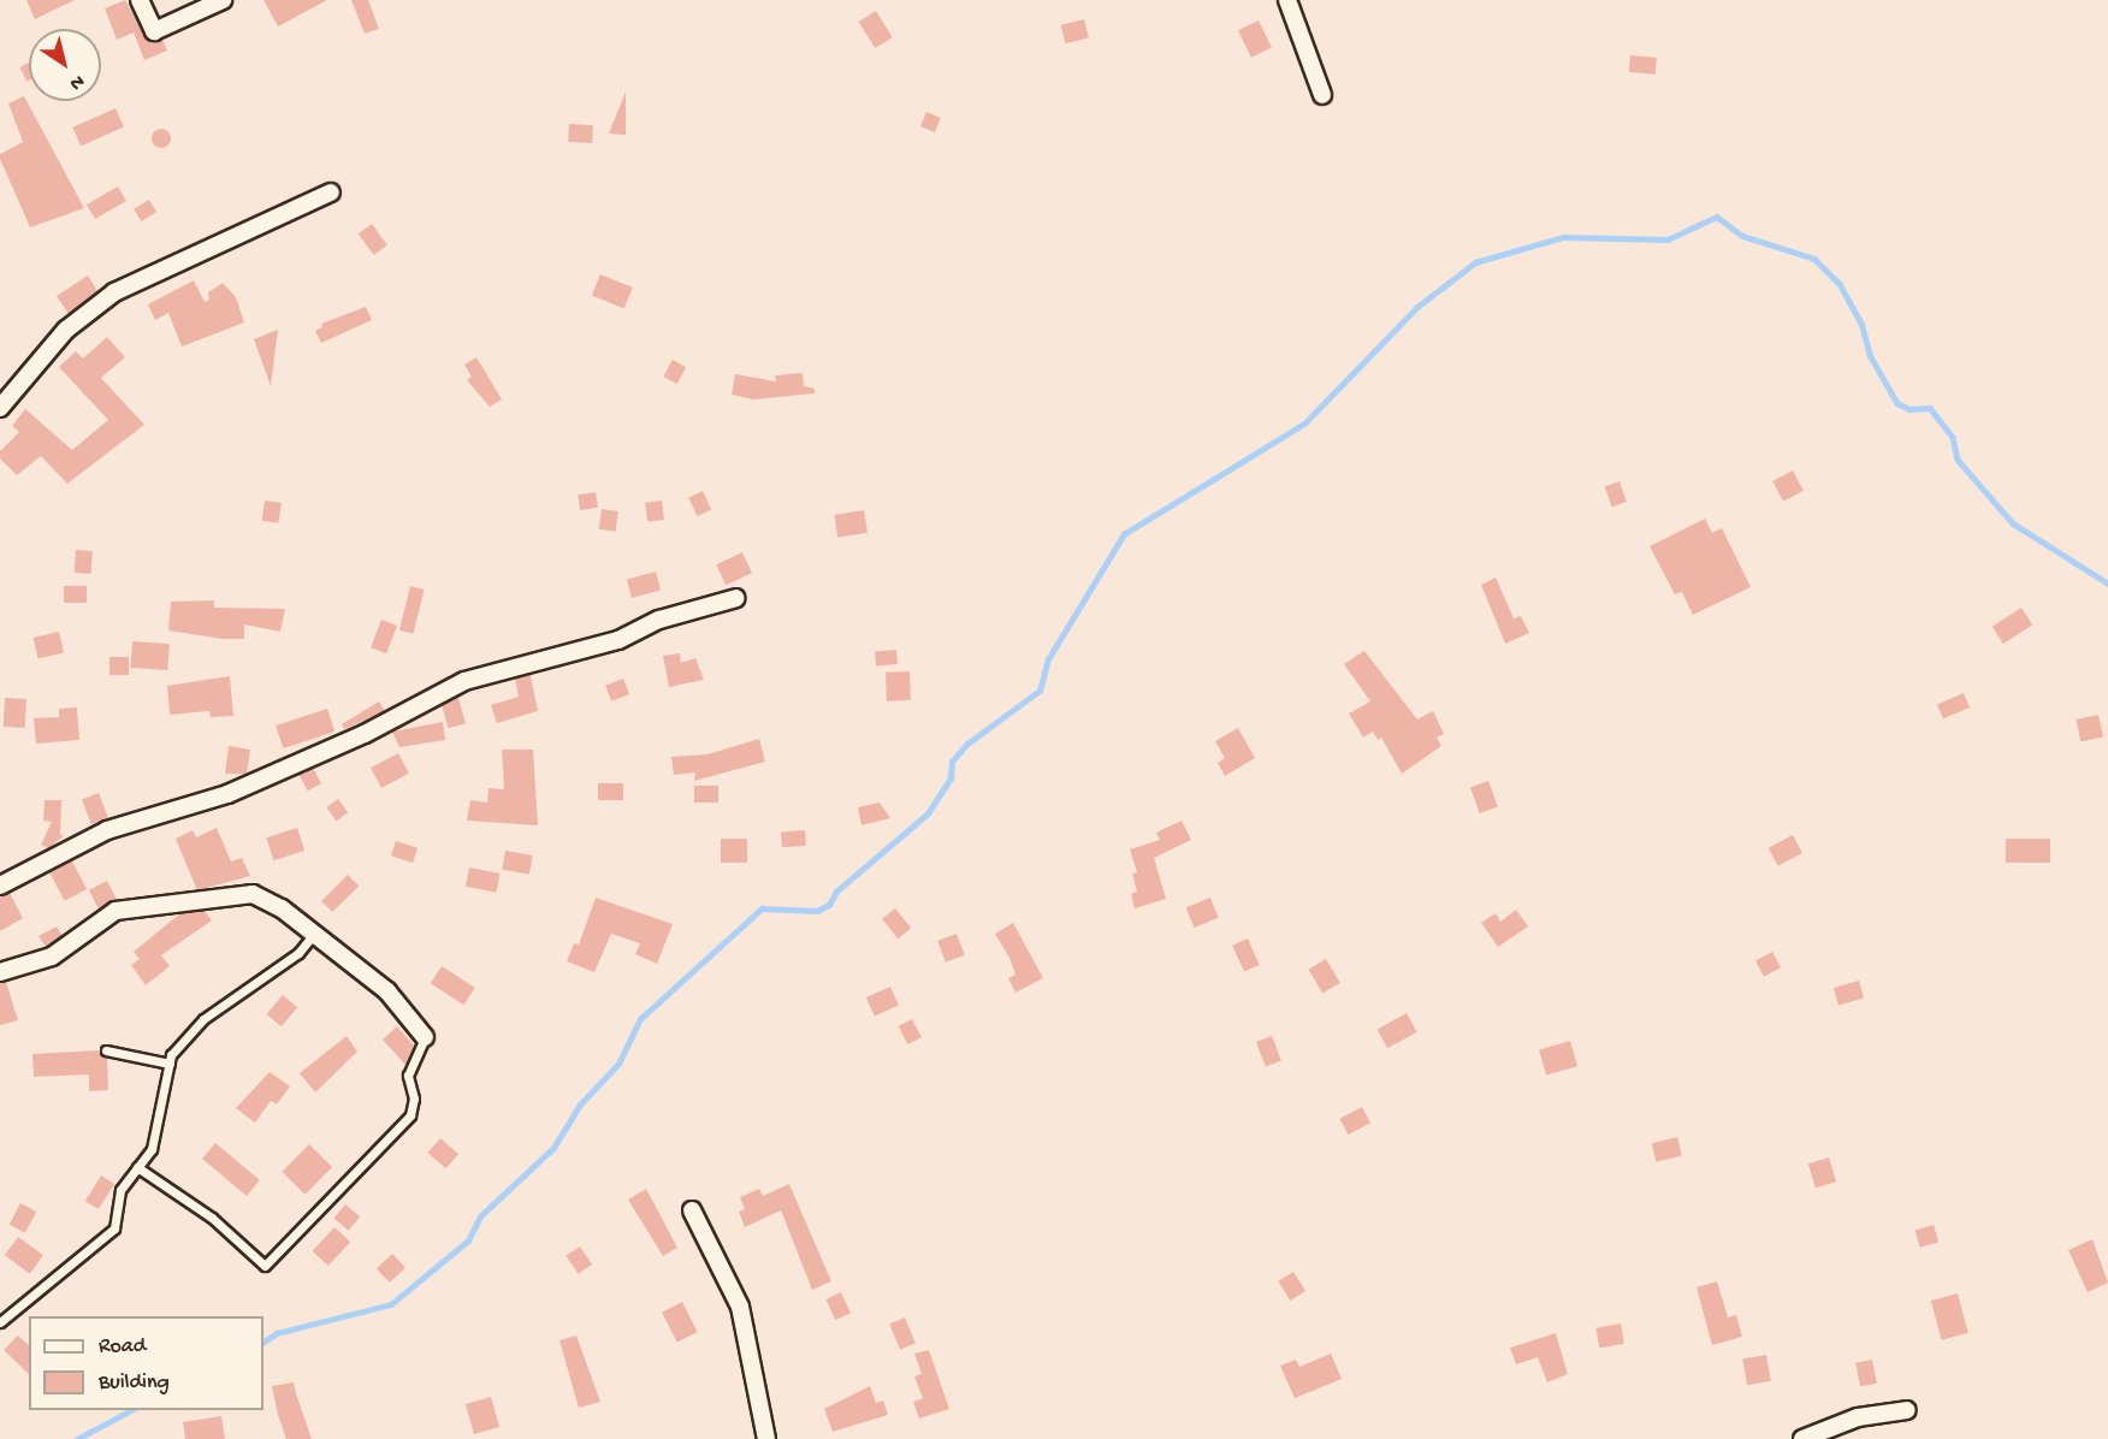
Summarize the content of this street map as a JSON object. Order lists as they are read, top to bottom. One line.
{"legend":["Road","Building"],"north":"bottom right"}
